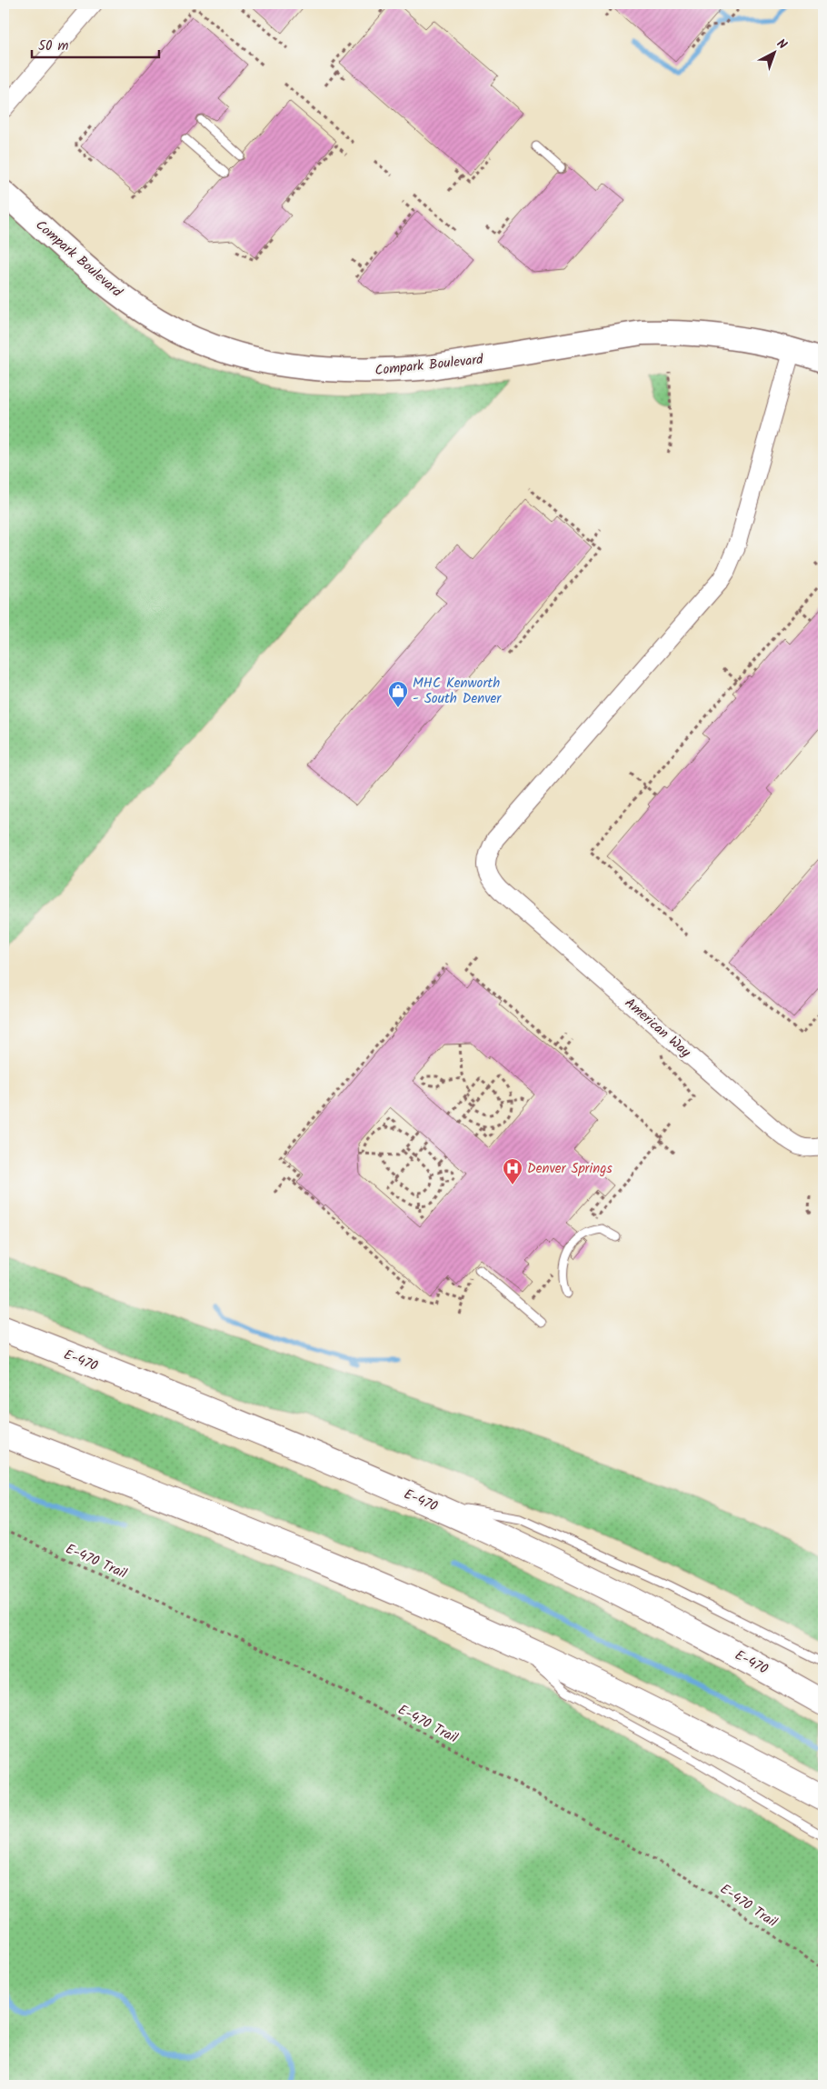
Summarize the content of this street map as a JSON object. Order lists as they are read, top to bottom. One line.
{"streets":{"highway":["E-470"],"street":["Compark Boulevard","American Way"],"path":["E-470 Trail"]},"crossings":[["Compark Boulevard","American Way"]],"places":{"shop":["MHC Kenworth - South Denver"],"hospital":["Denver Springs"]},"scale_bar":"50 m","north":"top right"}
